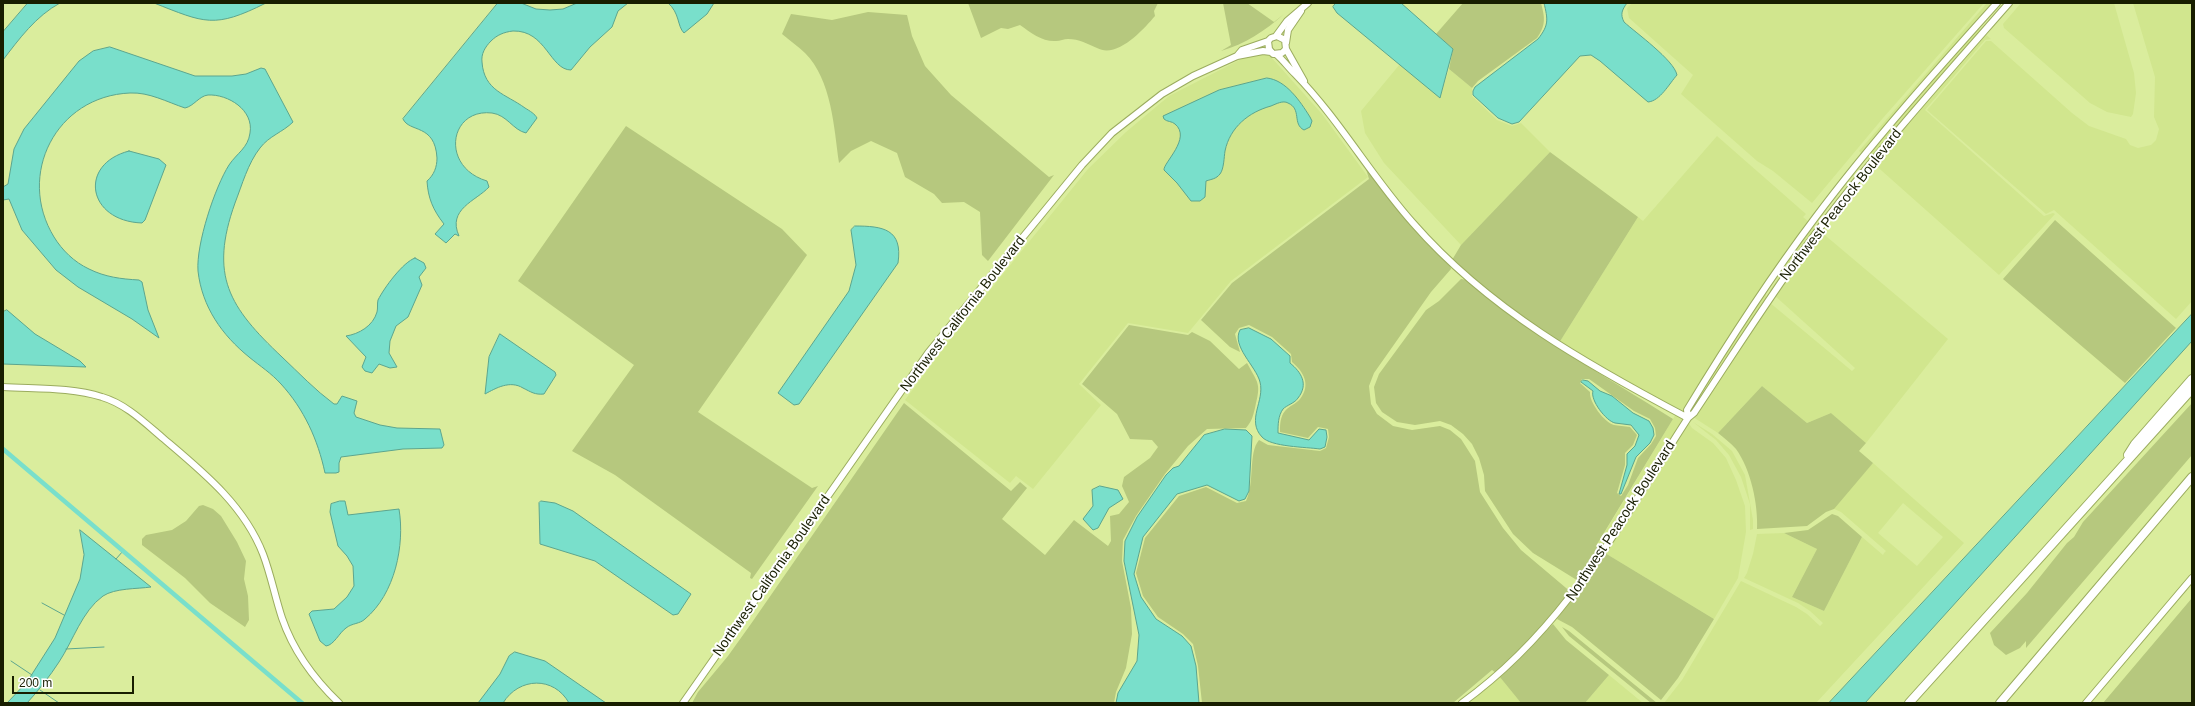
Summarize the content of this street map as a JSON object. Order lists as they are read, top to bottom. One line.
{"streets":{"street":["Northwest Peacock Boulevard","Northwest California Boulevard"]},"scale_bar":"200 m"}
